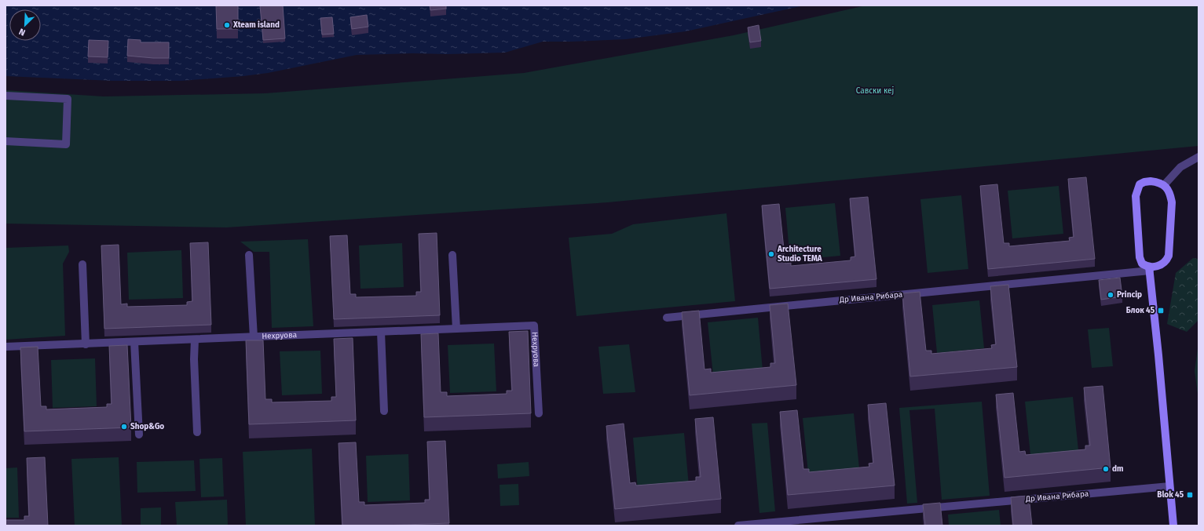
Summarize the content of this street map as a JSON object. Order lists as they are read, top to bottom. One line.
{"streets":{"street":["Др Ивана Рибара","Нехруова"]},"parks":["Савски кеј"],"places":{"other":["Xteam island","Architecture Studio TEMA","Princip","Shop&Go","dm"],"transit":["Блок 45","Blok 45"]},"north":"bottom left"}
